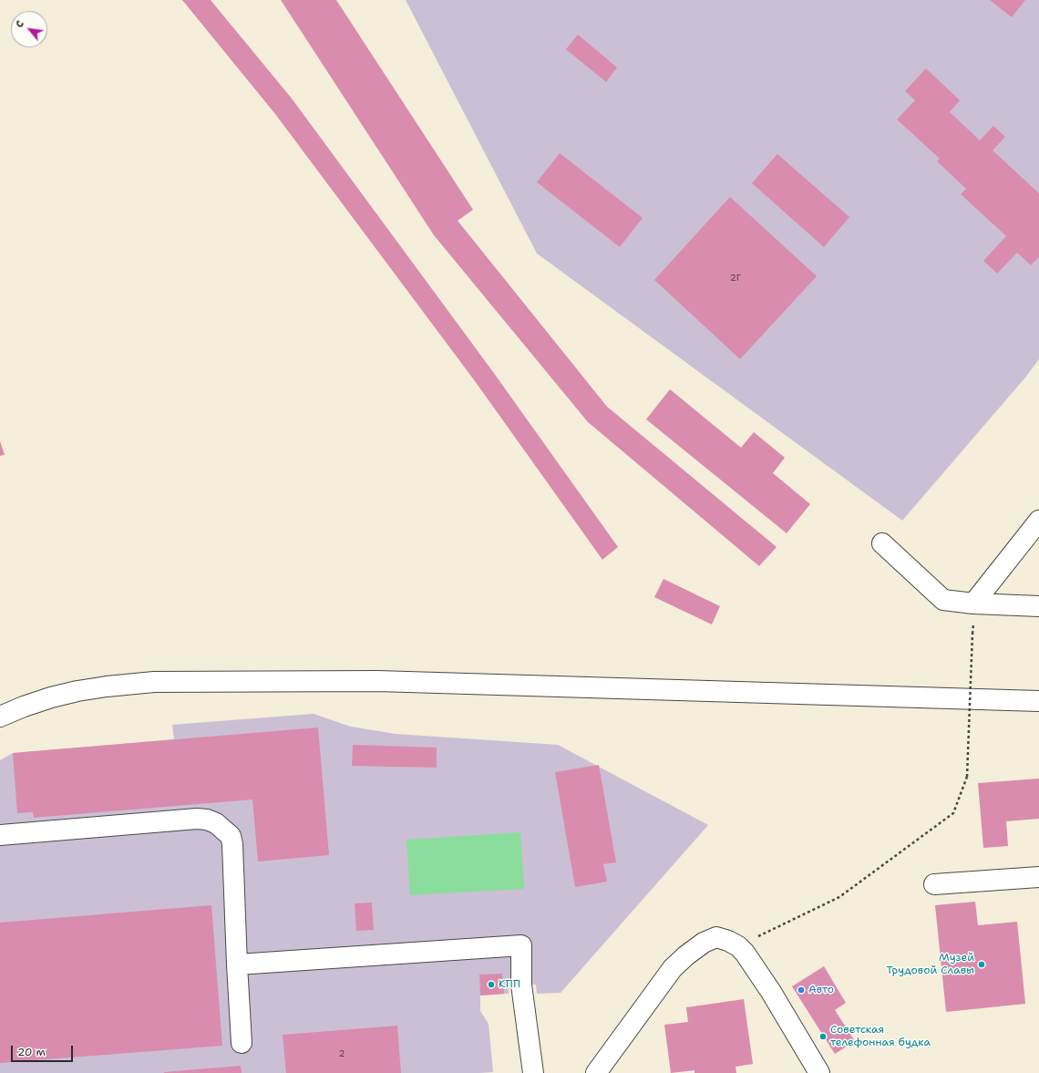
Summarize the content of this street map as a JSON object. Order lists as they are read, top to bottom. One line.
{"places":["Музей Трудовой Славы","КПП","Авто","Советская телефонная будка"],"house_numbers":["2Г","2"],"scale_bar":"20 m","north":"top left"}
